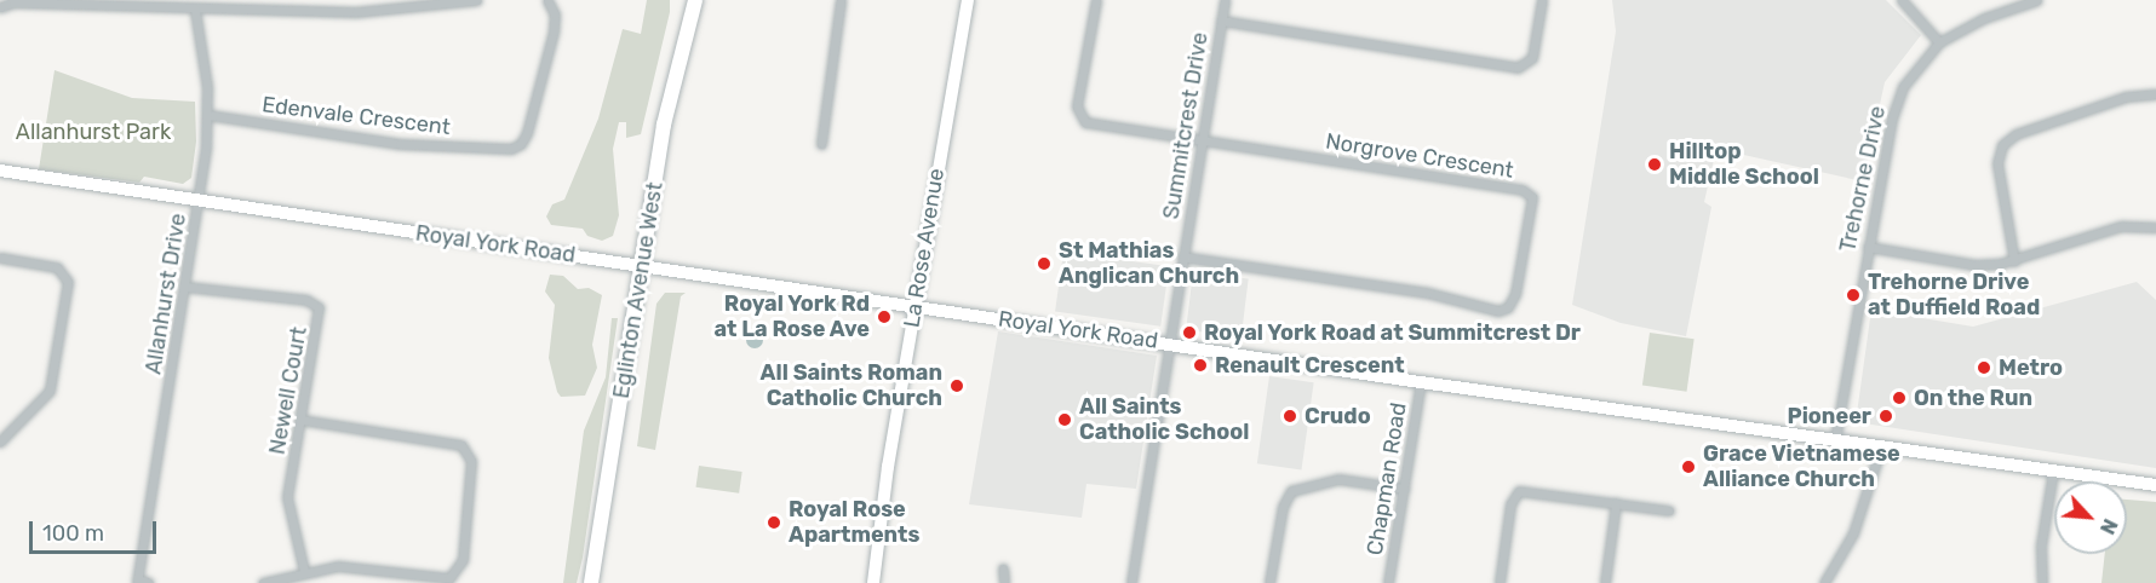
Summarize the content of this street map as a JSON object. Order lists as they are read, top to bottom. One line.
{"streets":{"main road":["Royal York Road","La Rose Avenue","Eglinton Avenue West"],"street":["Edenvale Crescent","Summitcrest Drive","Norgrove Crescent","Trehorne Drive","Allanhurst Drive","Newell Court","Chapman Road"]},"crossings":[["Edenvale Crescent","Allanhurst Drive"],["Summitcrest Drive","Norgrove Crescent"],["Summitcrest Drive","Royal York Road"],["Trehorne Drive","Royal York Road"],["Royal York Road","La Rose Avenue"],["Royal York Road","Eglinton Avenue West"],["Royal York Road","Allanhurst Drive"],["Royal York Road","Chapman Road"],["Allanhurst Drive","Newell Court"]],"parks":["Allanhurst Park"],"places":["Hilltop Middle School","St Mathias Anglican Church","Trehorne Drive at Duffield Road","Royal York Rd at La Rose Ave","Royal York Road at Summitcrest Dr","Renault Crescent","Metro","All Saints Roman Catholic Church","On the Run","Crudo","Pioneer","All Saints Catholic School","Grace Vietnamese Alliance Church","Royal Rose Apartments"],"scale_bar":"100 m","north":"bottom right"}
